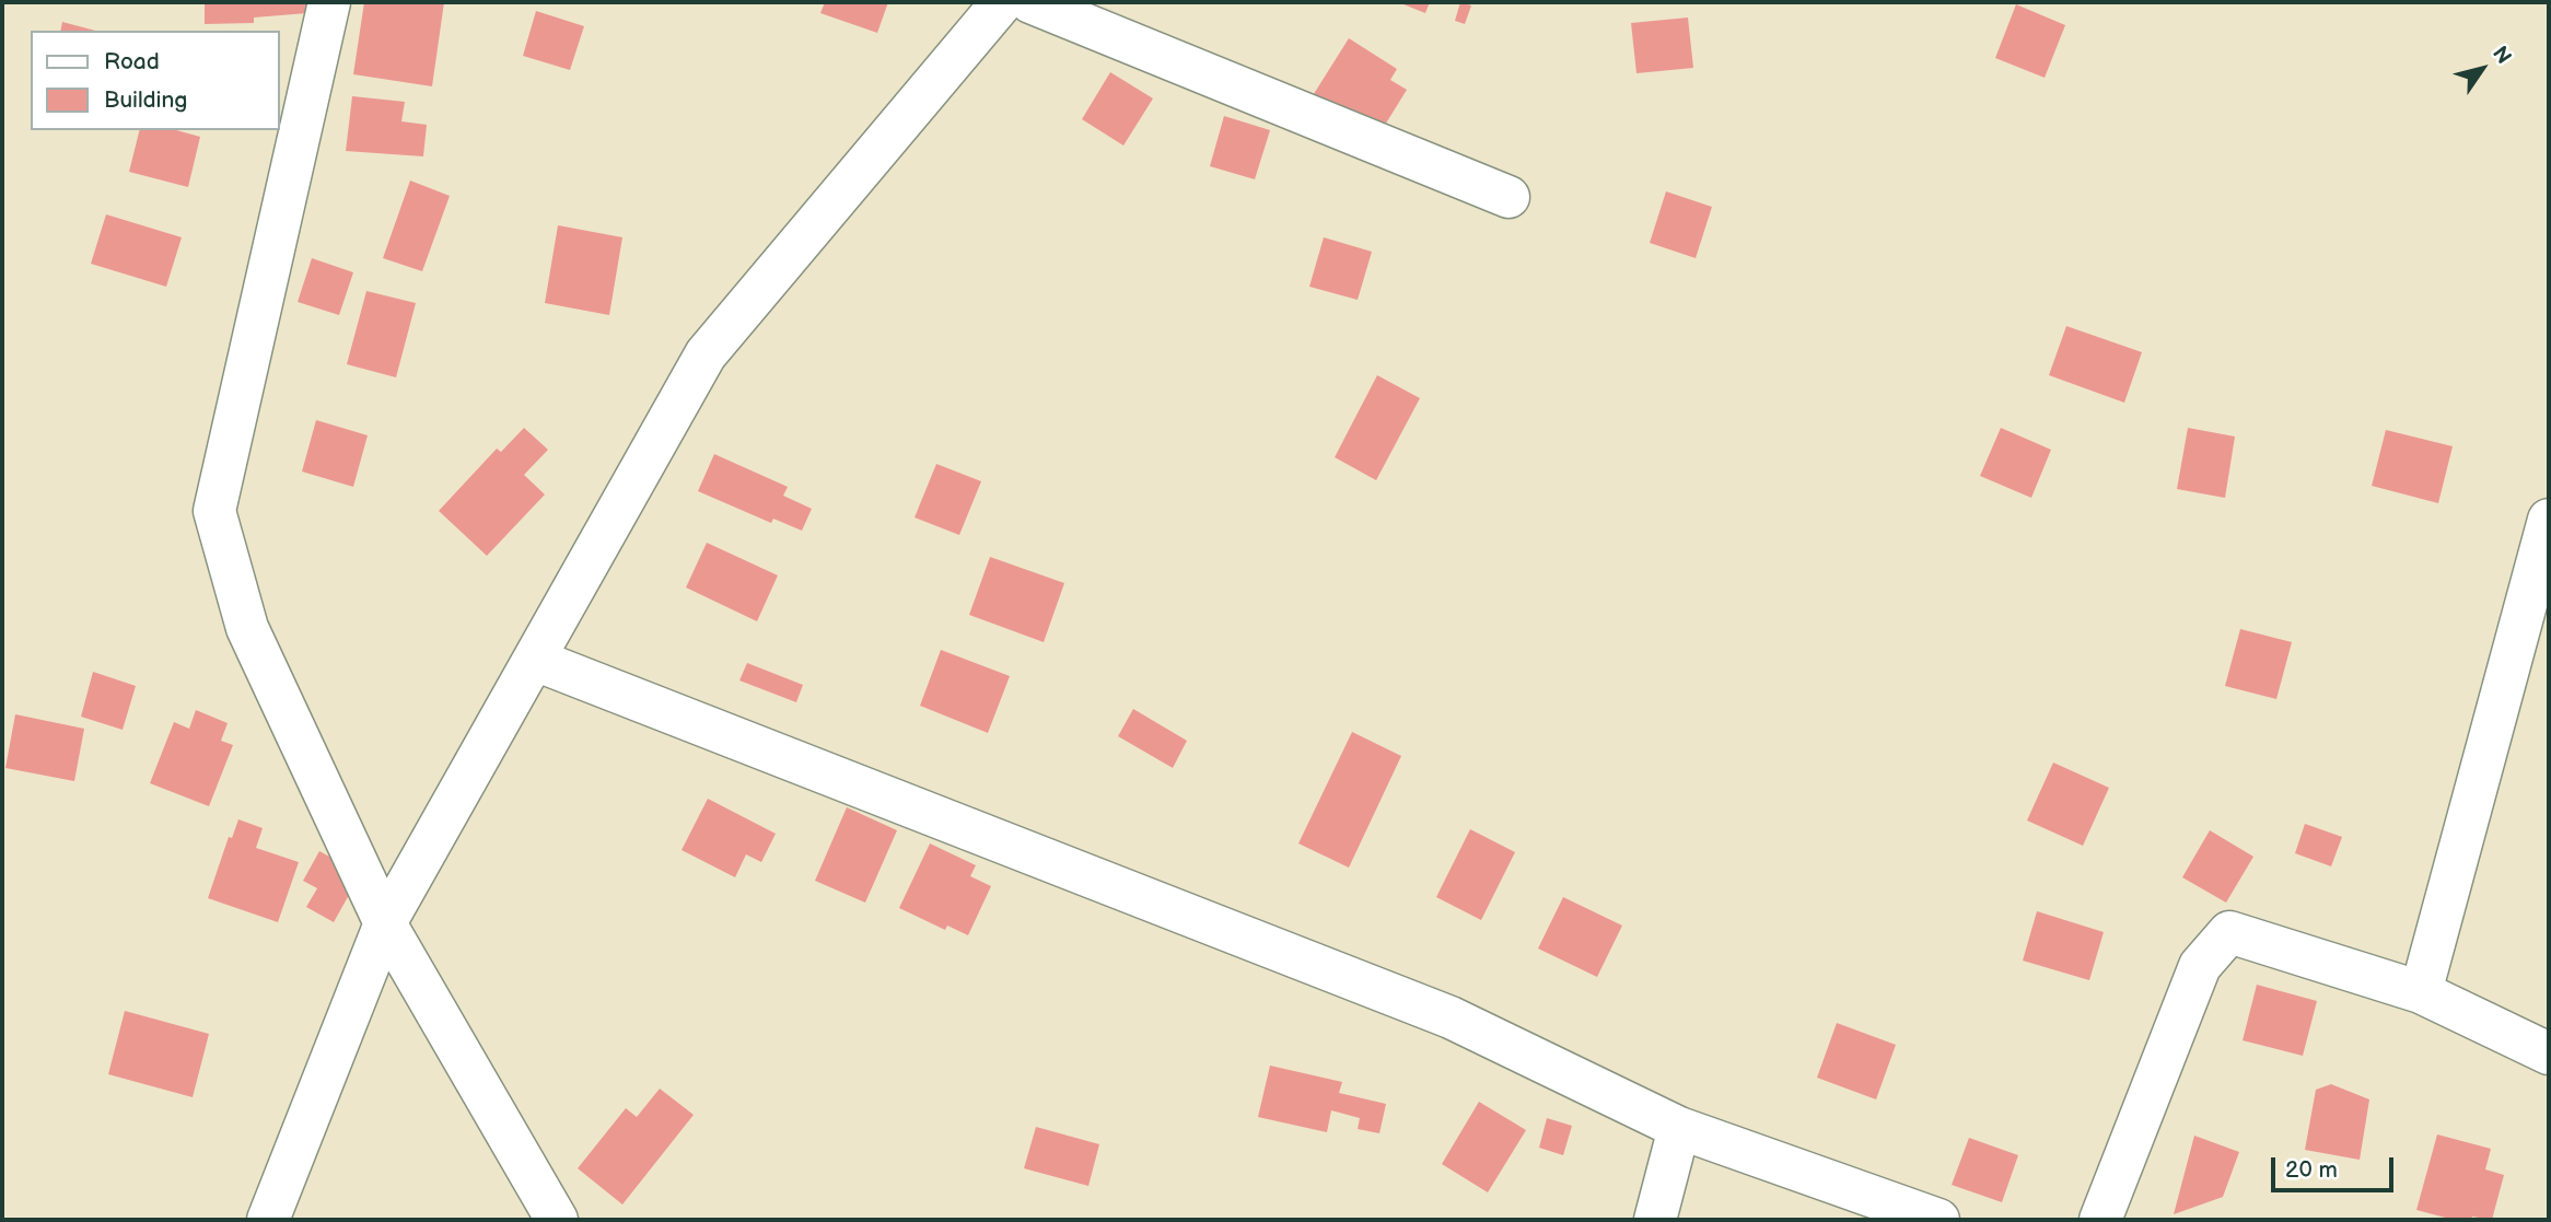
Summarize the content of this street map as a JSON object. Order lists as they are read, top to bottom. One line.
{"legend":["Road","Building"],"scale_bar":"20 m","north":"top right"}
